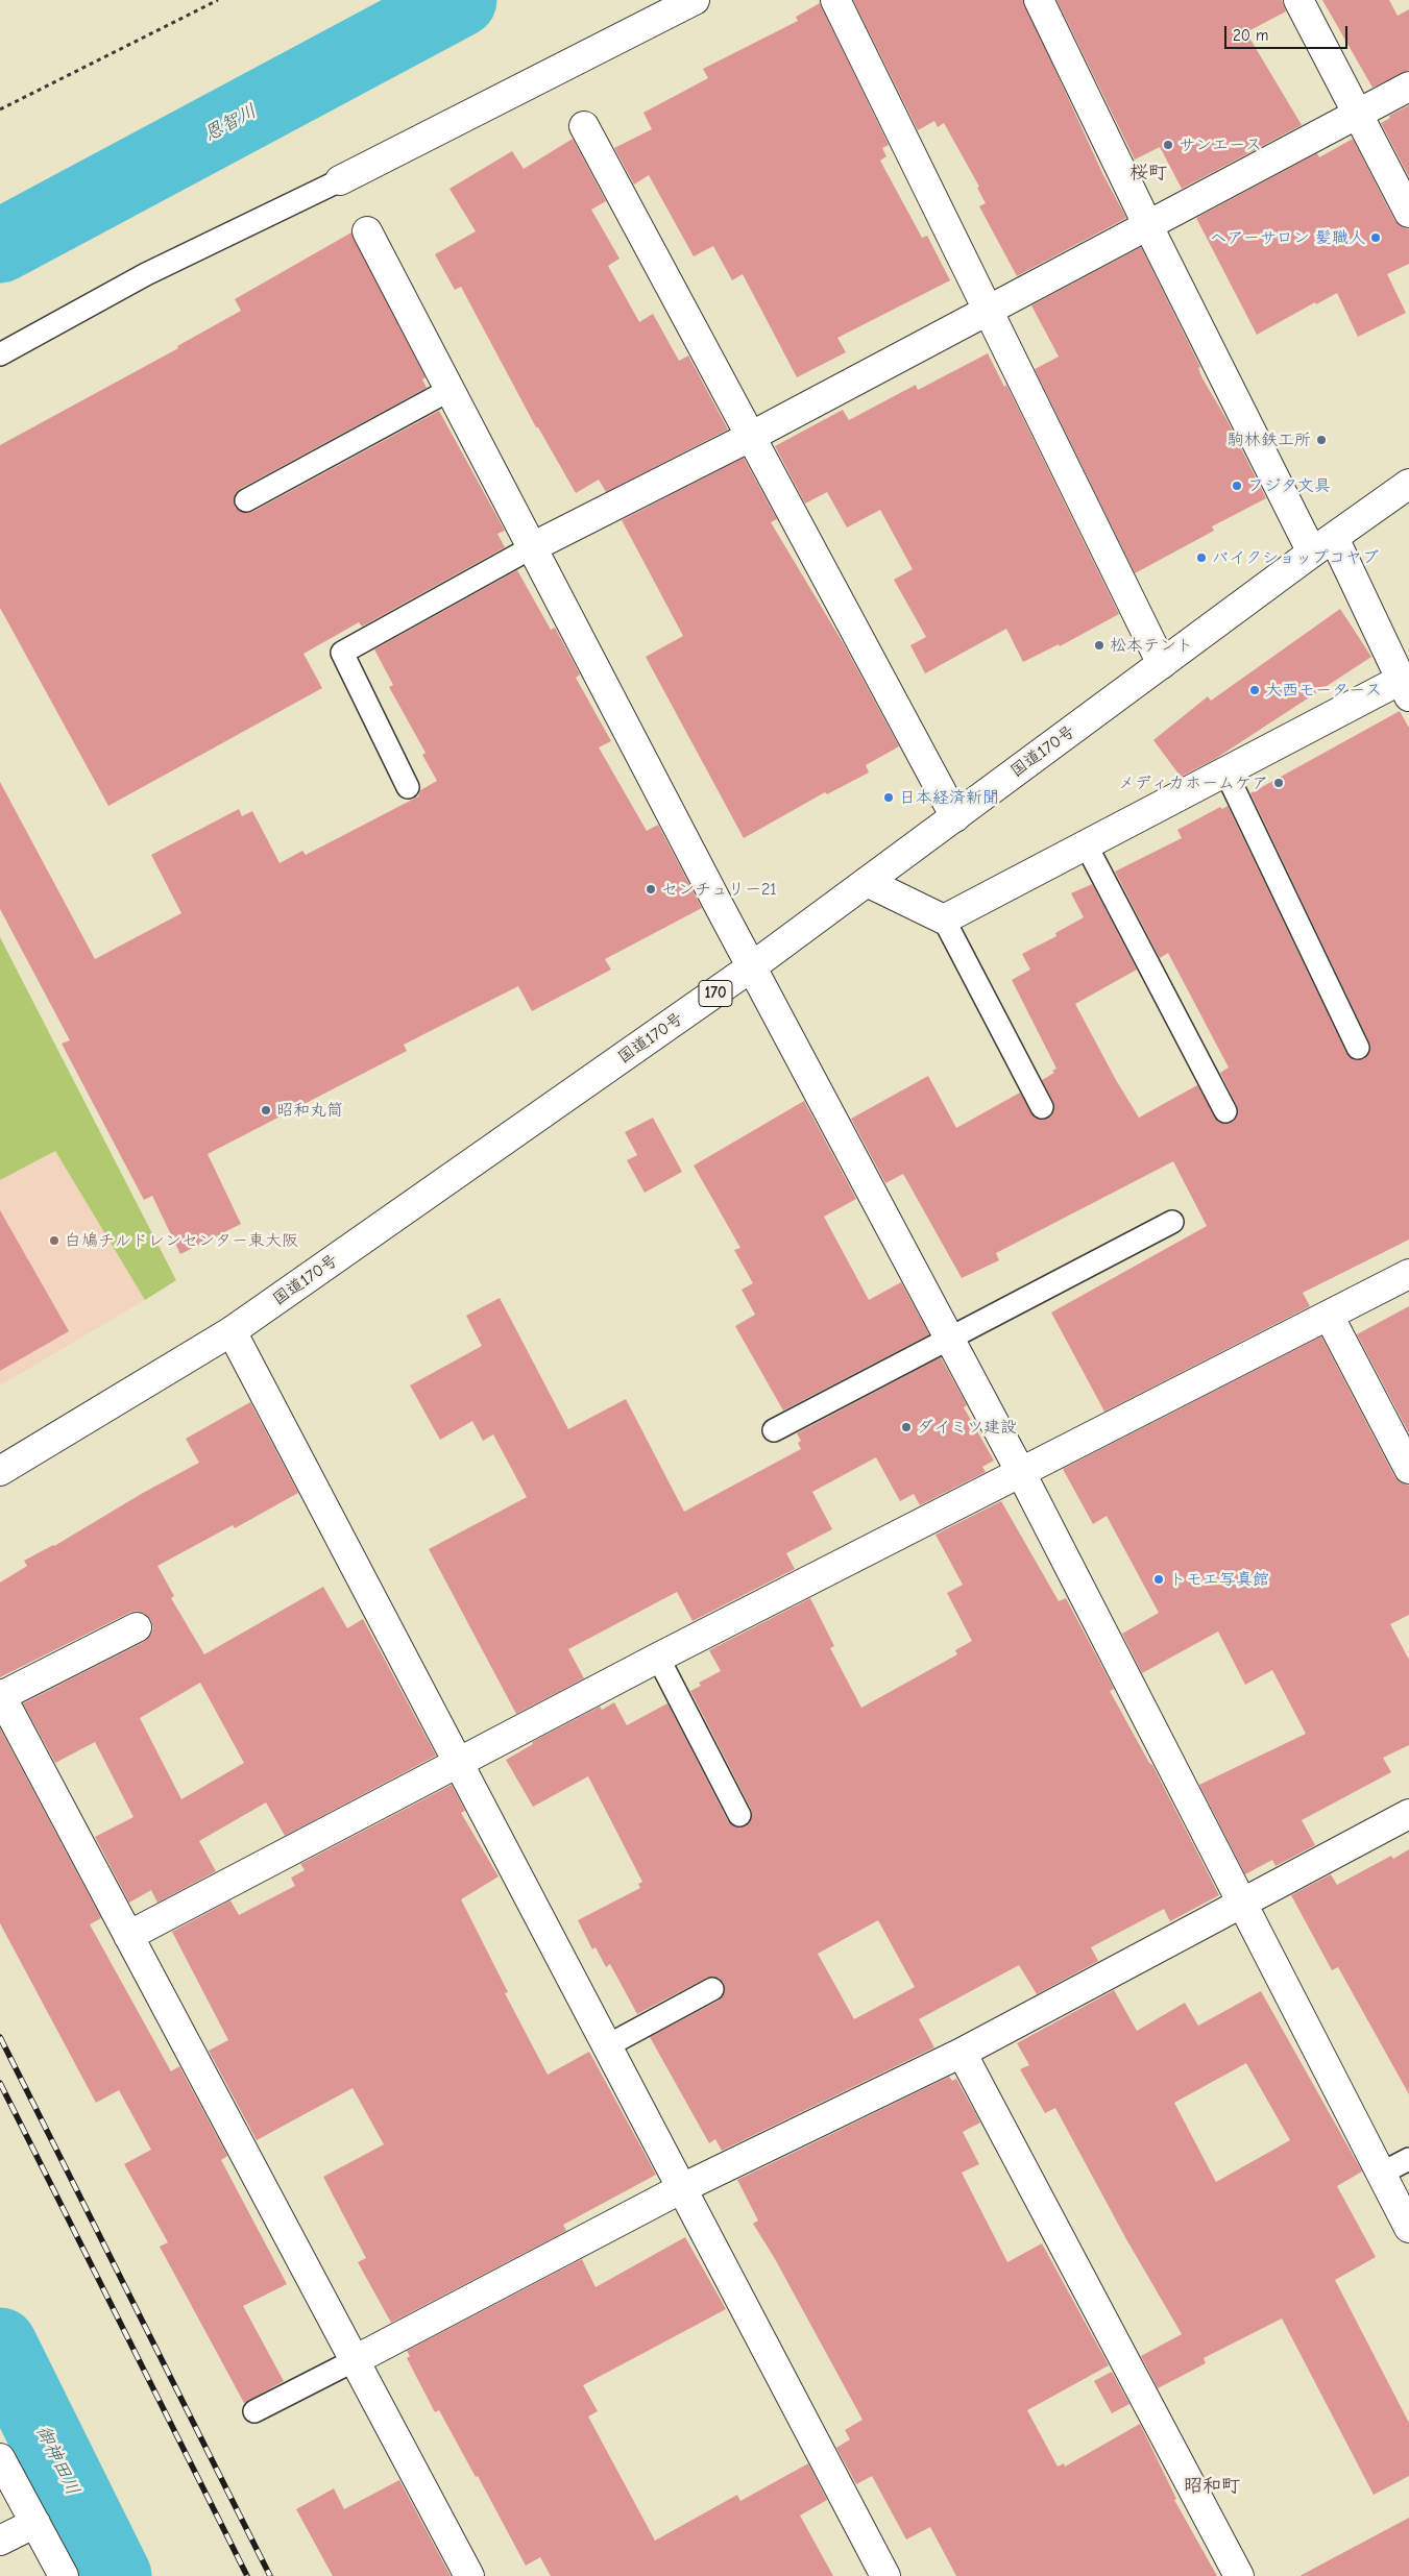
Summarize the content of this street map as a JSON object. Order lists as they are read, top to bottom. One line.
{"streets":{"main road":["国道170号","170"]},"districts":["桜町","昭和町"],"water":["恩智川","御神田川"],"places":["サンエース","ヘアーサロン 髪職人","駒林鉄工所","フジタ文具","バイクショップコヤブ","松本テント","大西モータース","メディカホームケア","日本経済新聞","センチュリー21","昭和丸筒","白鳩チルドレンセンター東大阪","ダイミツ建設","トモエ写真館"],"scale_bar":"20 m"}
